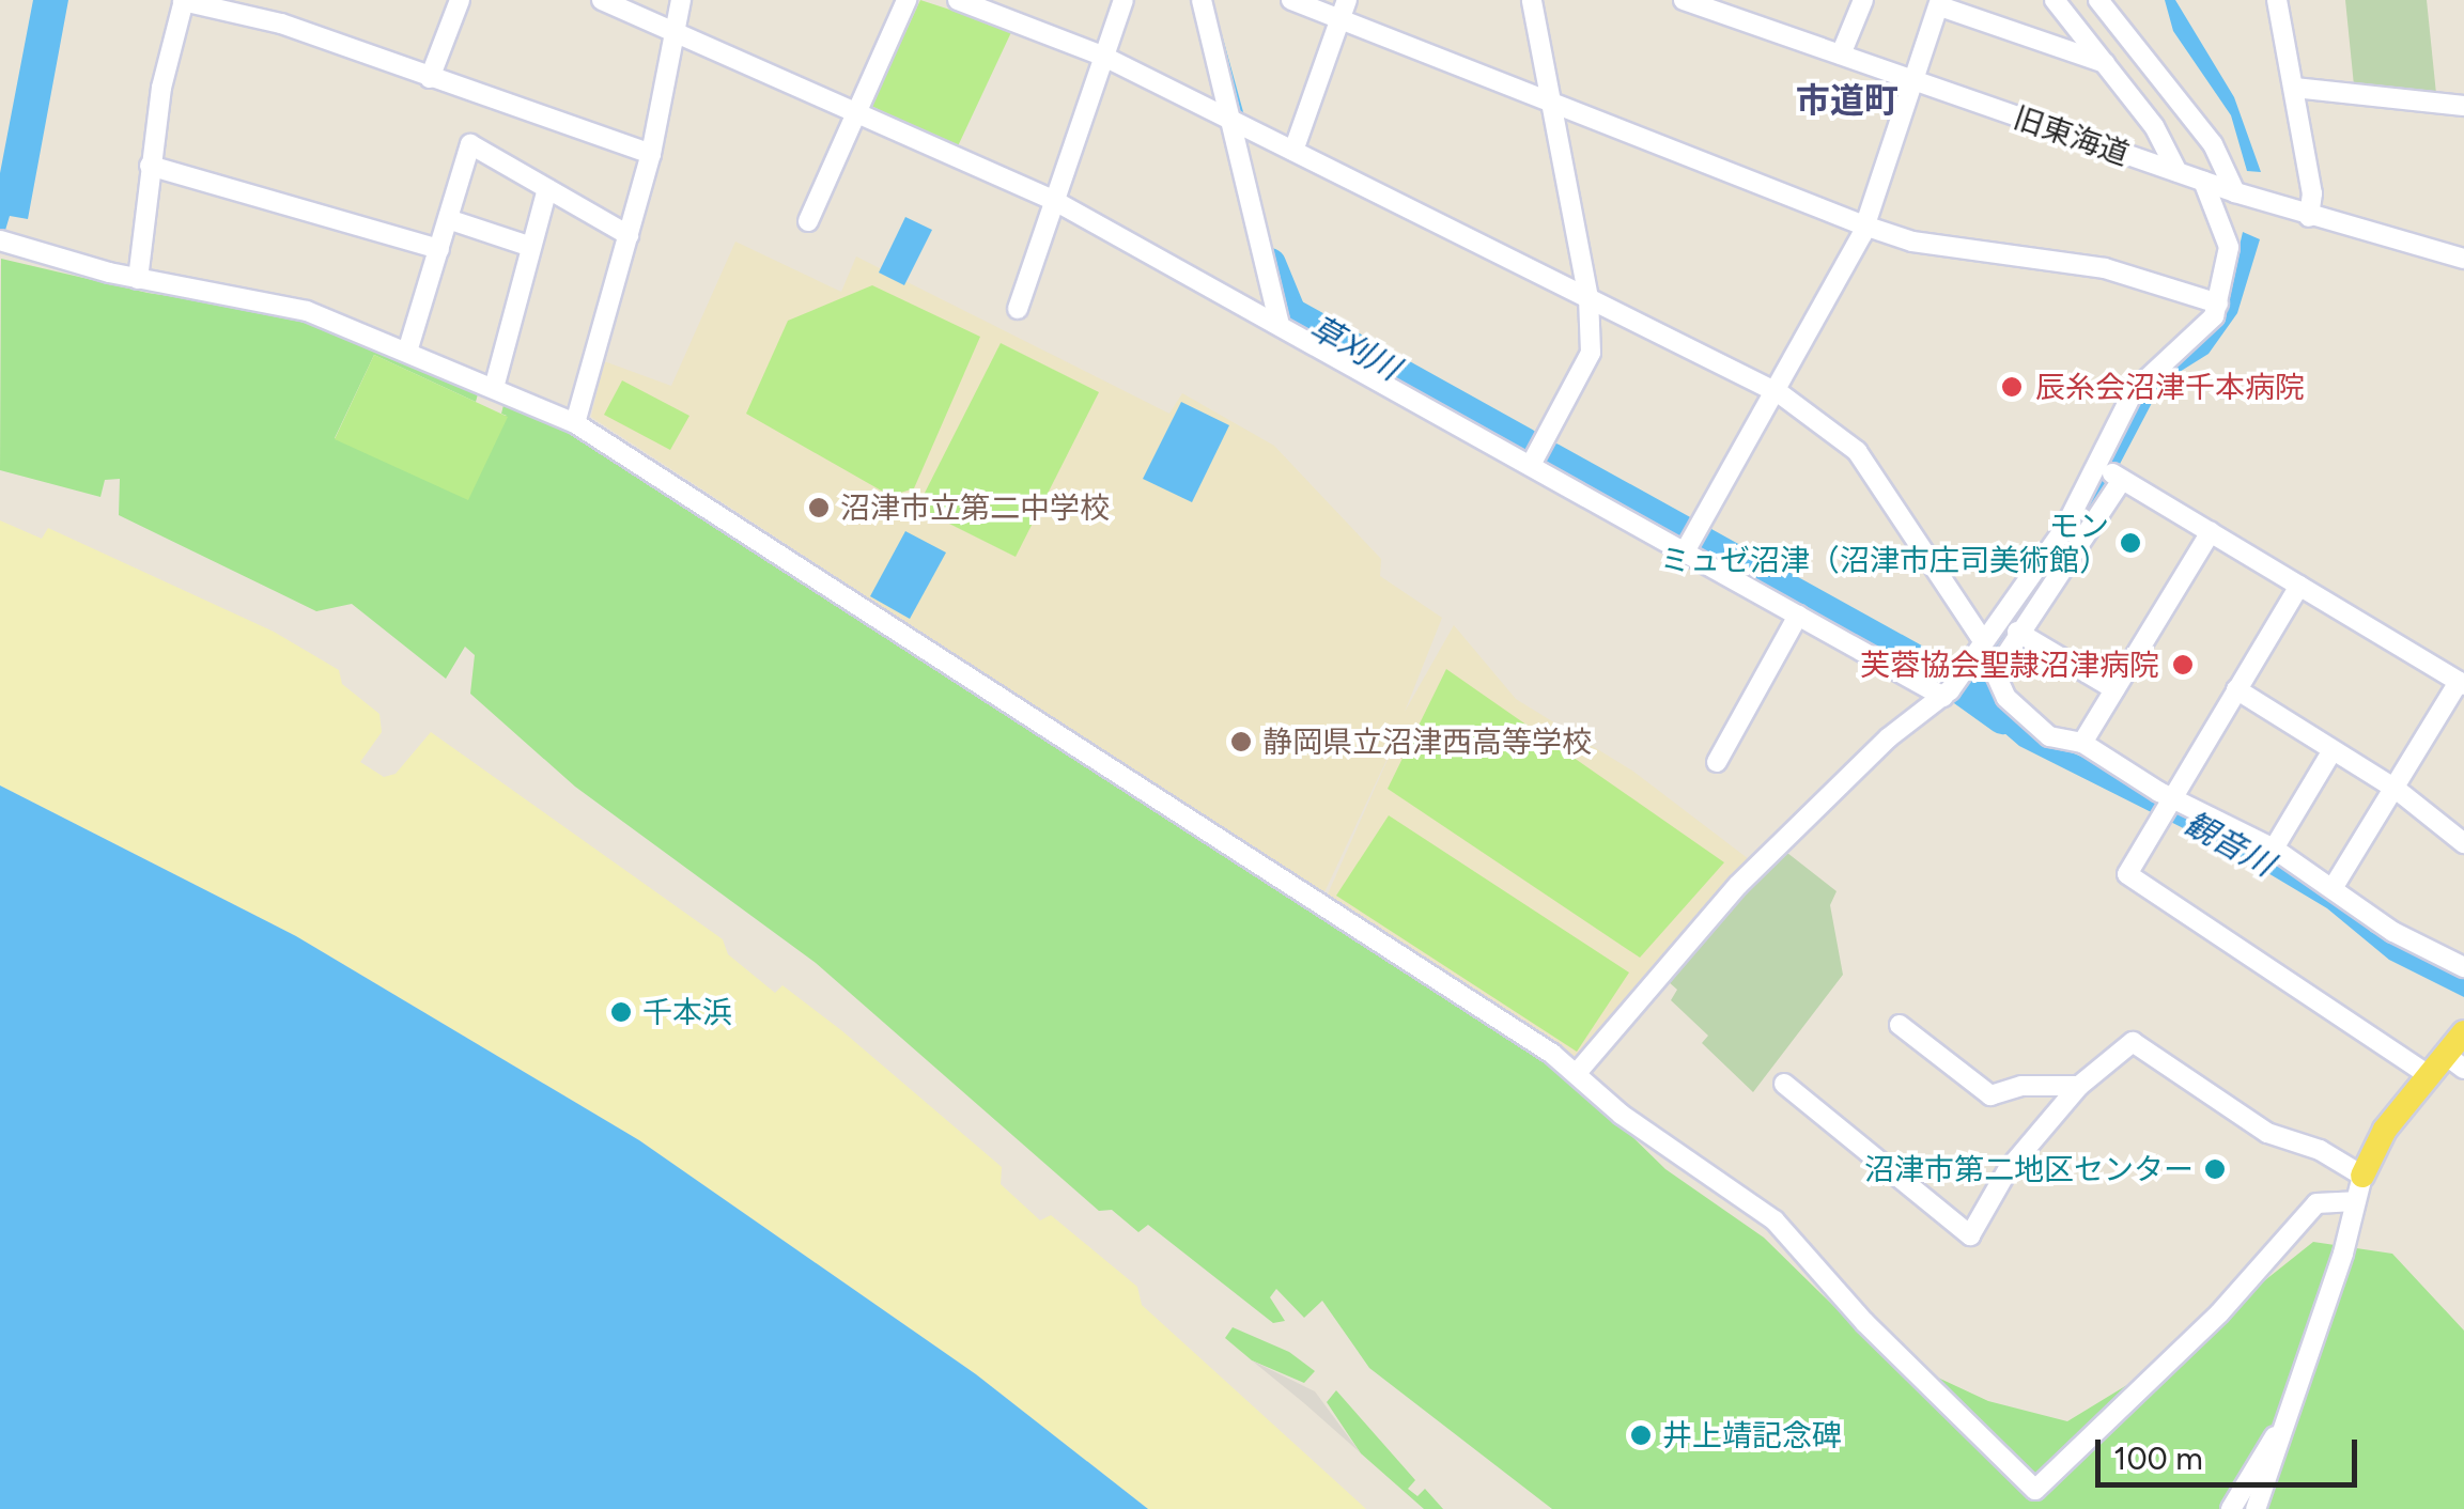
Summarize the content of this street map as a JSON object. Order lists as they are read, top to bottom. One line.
{"streets":{"street":["旧東海道"]},"districts":["市道町"],"water":["草刈川","観音川"],"places":["辰糸会沼津千本病院","沼津市立第二中学校","モン ミュゼ沼津（沼津市庄司美術館）","芙蓉協会聖隷沼津病院","静岡県立沼津西高等学校","千本浜","沼津市第二地区センター","井上靖記念碑"],"scale_bar":"100 m"}
